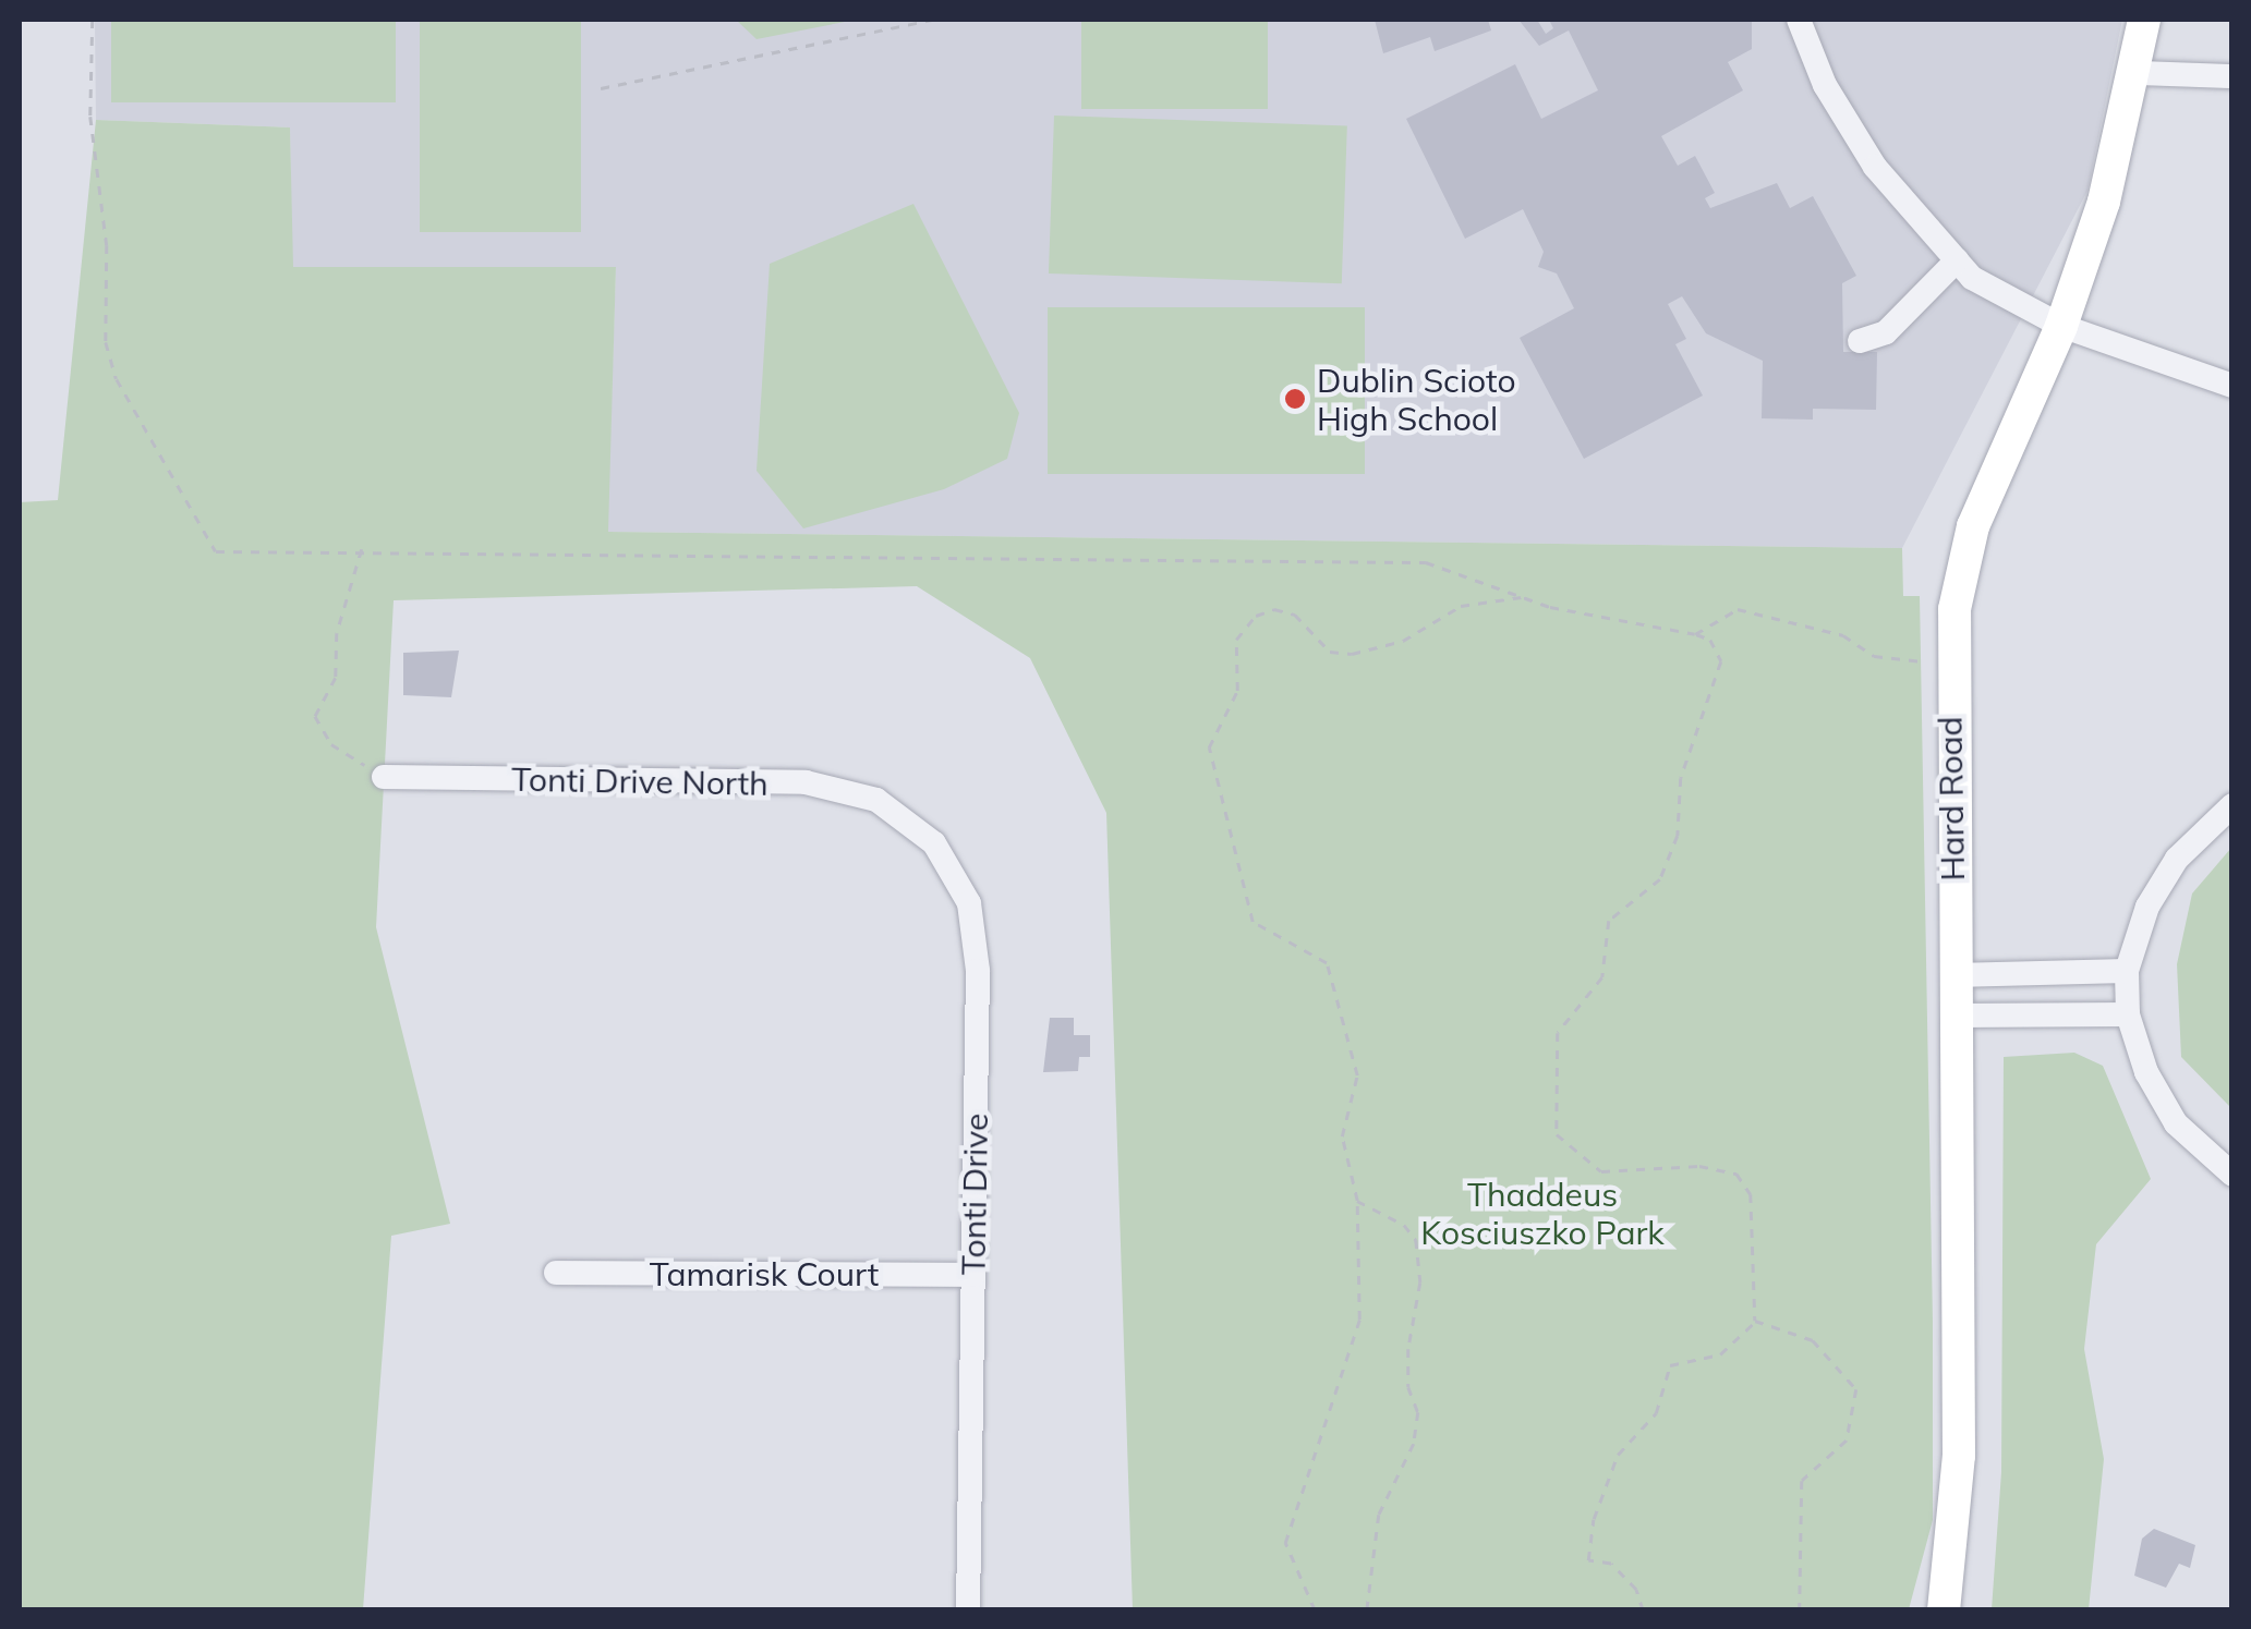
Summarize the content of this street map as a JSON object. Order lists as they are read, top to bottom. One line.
{"streets":{"main road":["Hard Road"],"street":["Tonti Drive North","Tonti Drive","Tamarisk Court"]},"crossings":[["Tonti Drive North","Tonti Drive"],["Tonti Drive","Tamarisk Court"]],"parks":["Thaddeus Kosciuszko Park"],"places":["Dublin Scioto High School"]}
